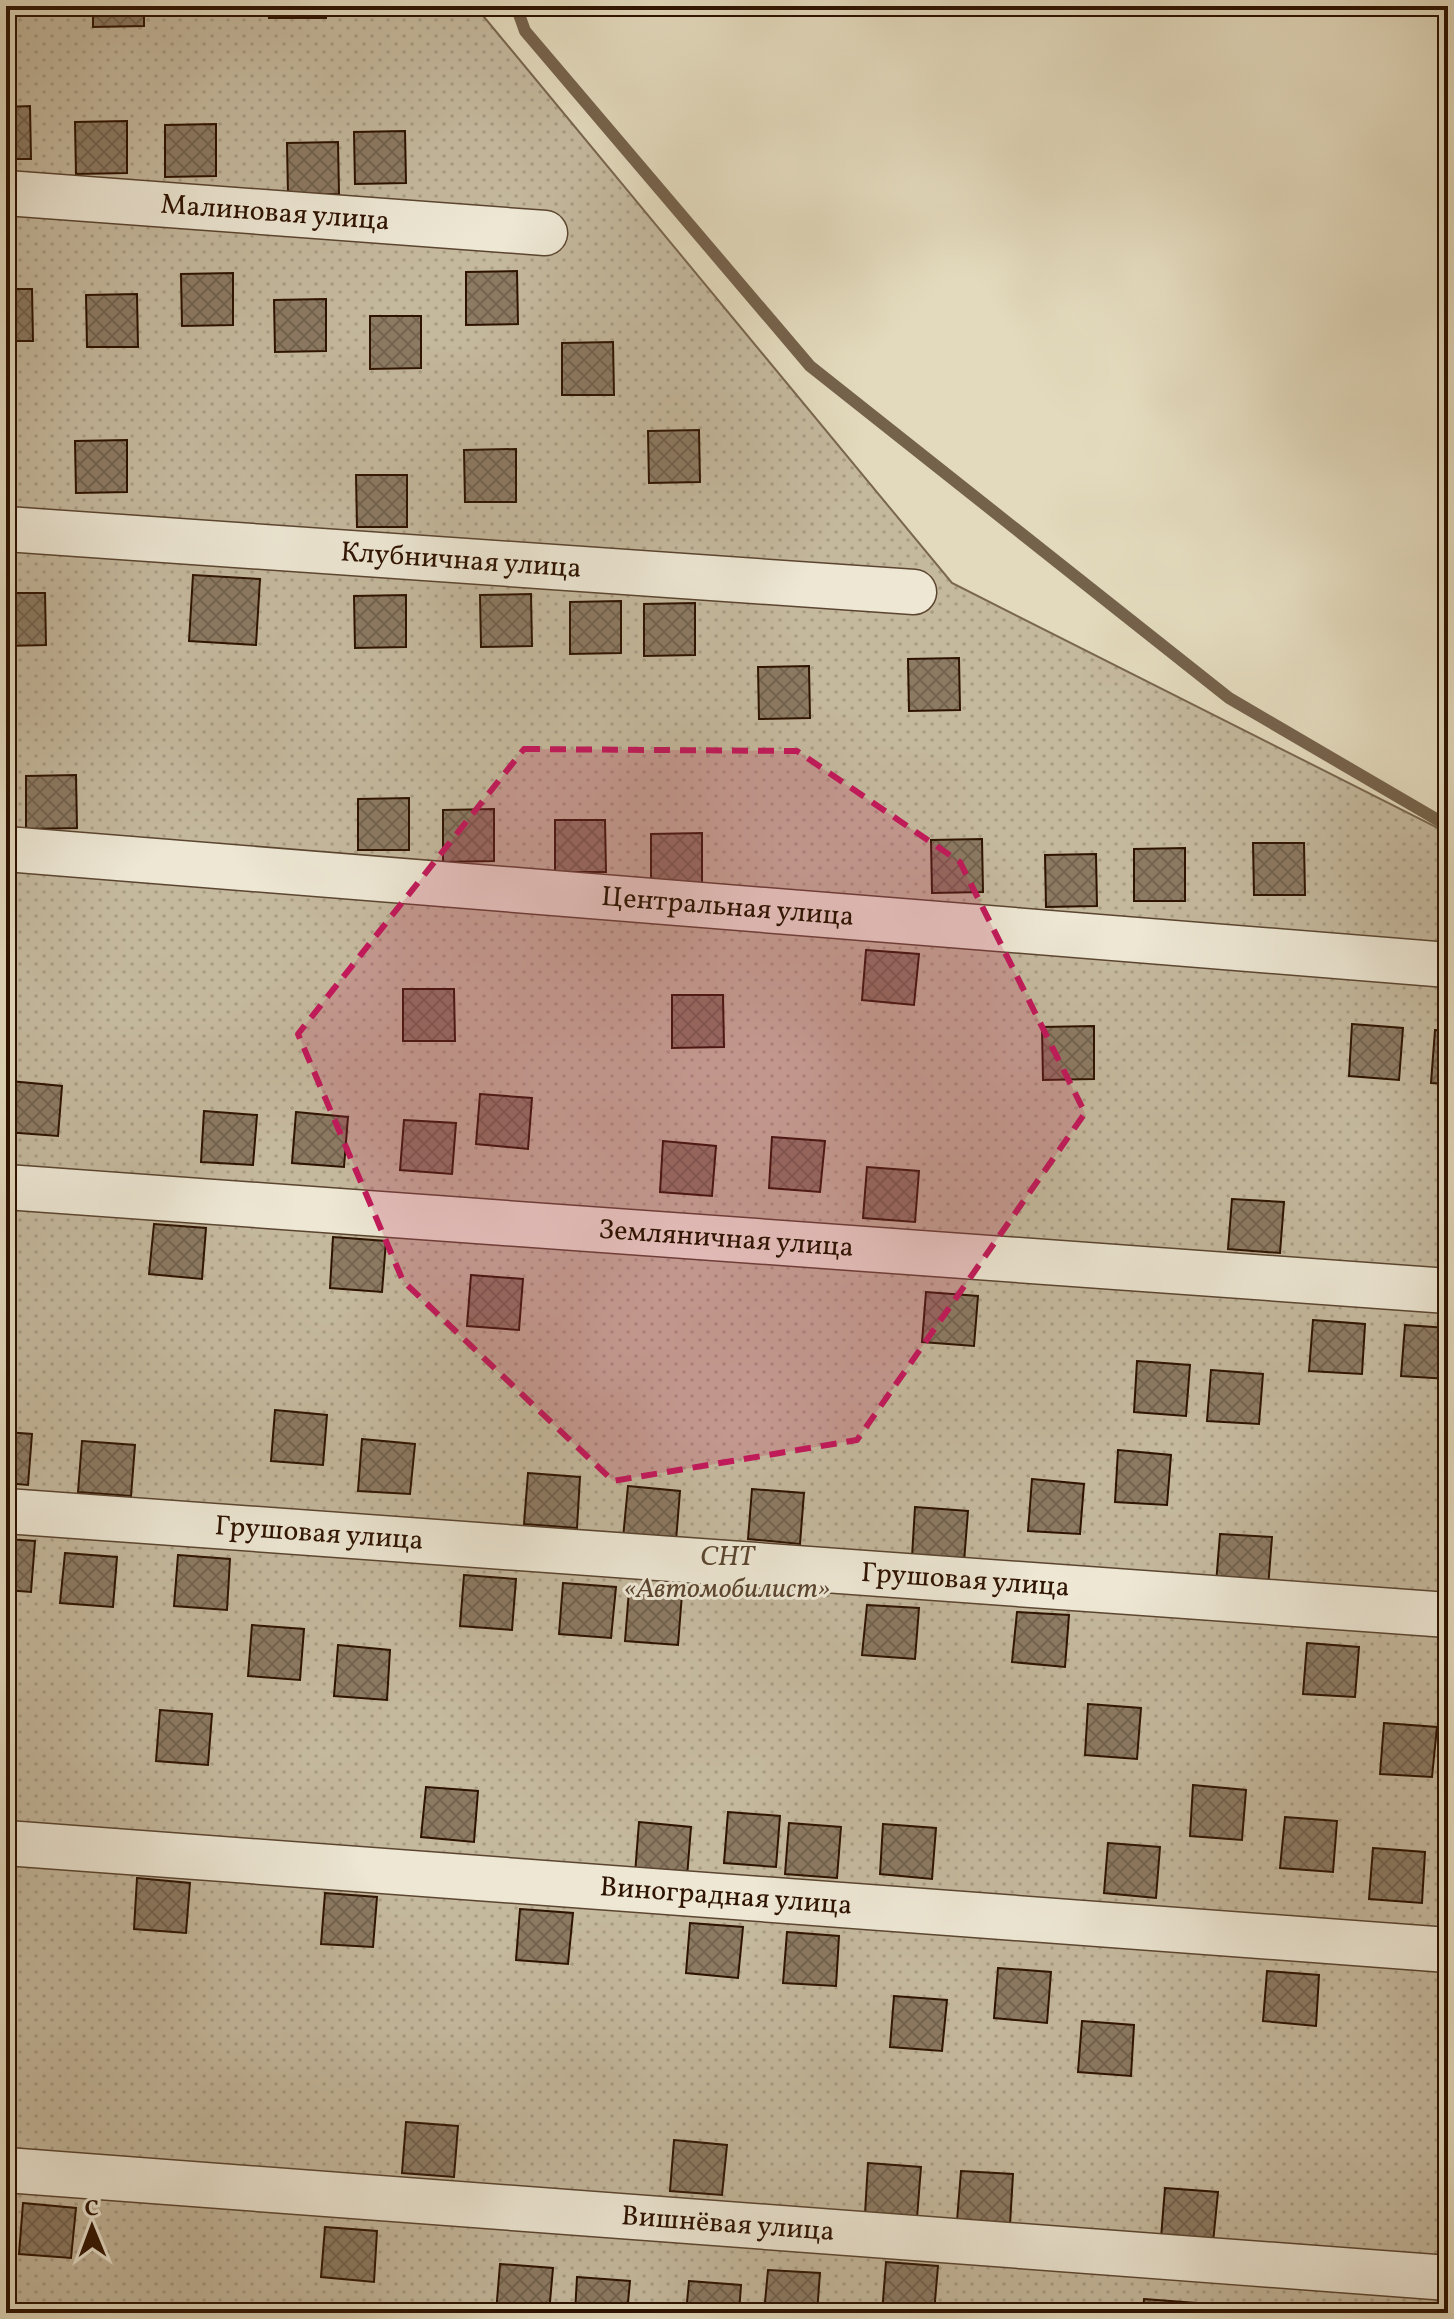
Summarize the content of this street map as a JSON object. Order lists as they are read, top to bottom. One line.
{"streets":{"street":["Малиновая улица","Клубничная улица","Центральная улица","Земляничная улица","Грушовая улица","Виноградная улица","Вишнёвая улица"]},"parks":["СНТ «Автомобилист»"],"north":"top"}
